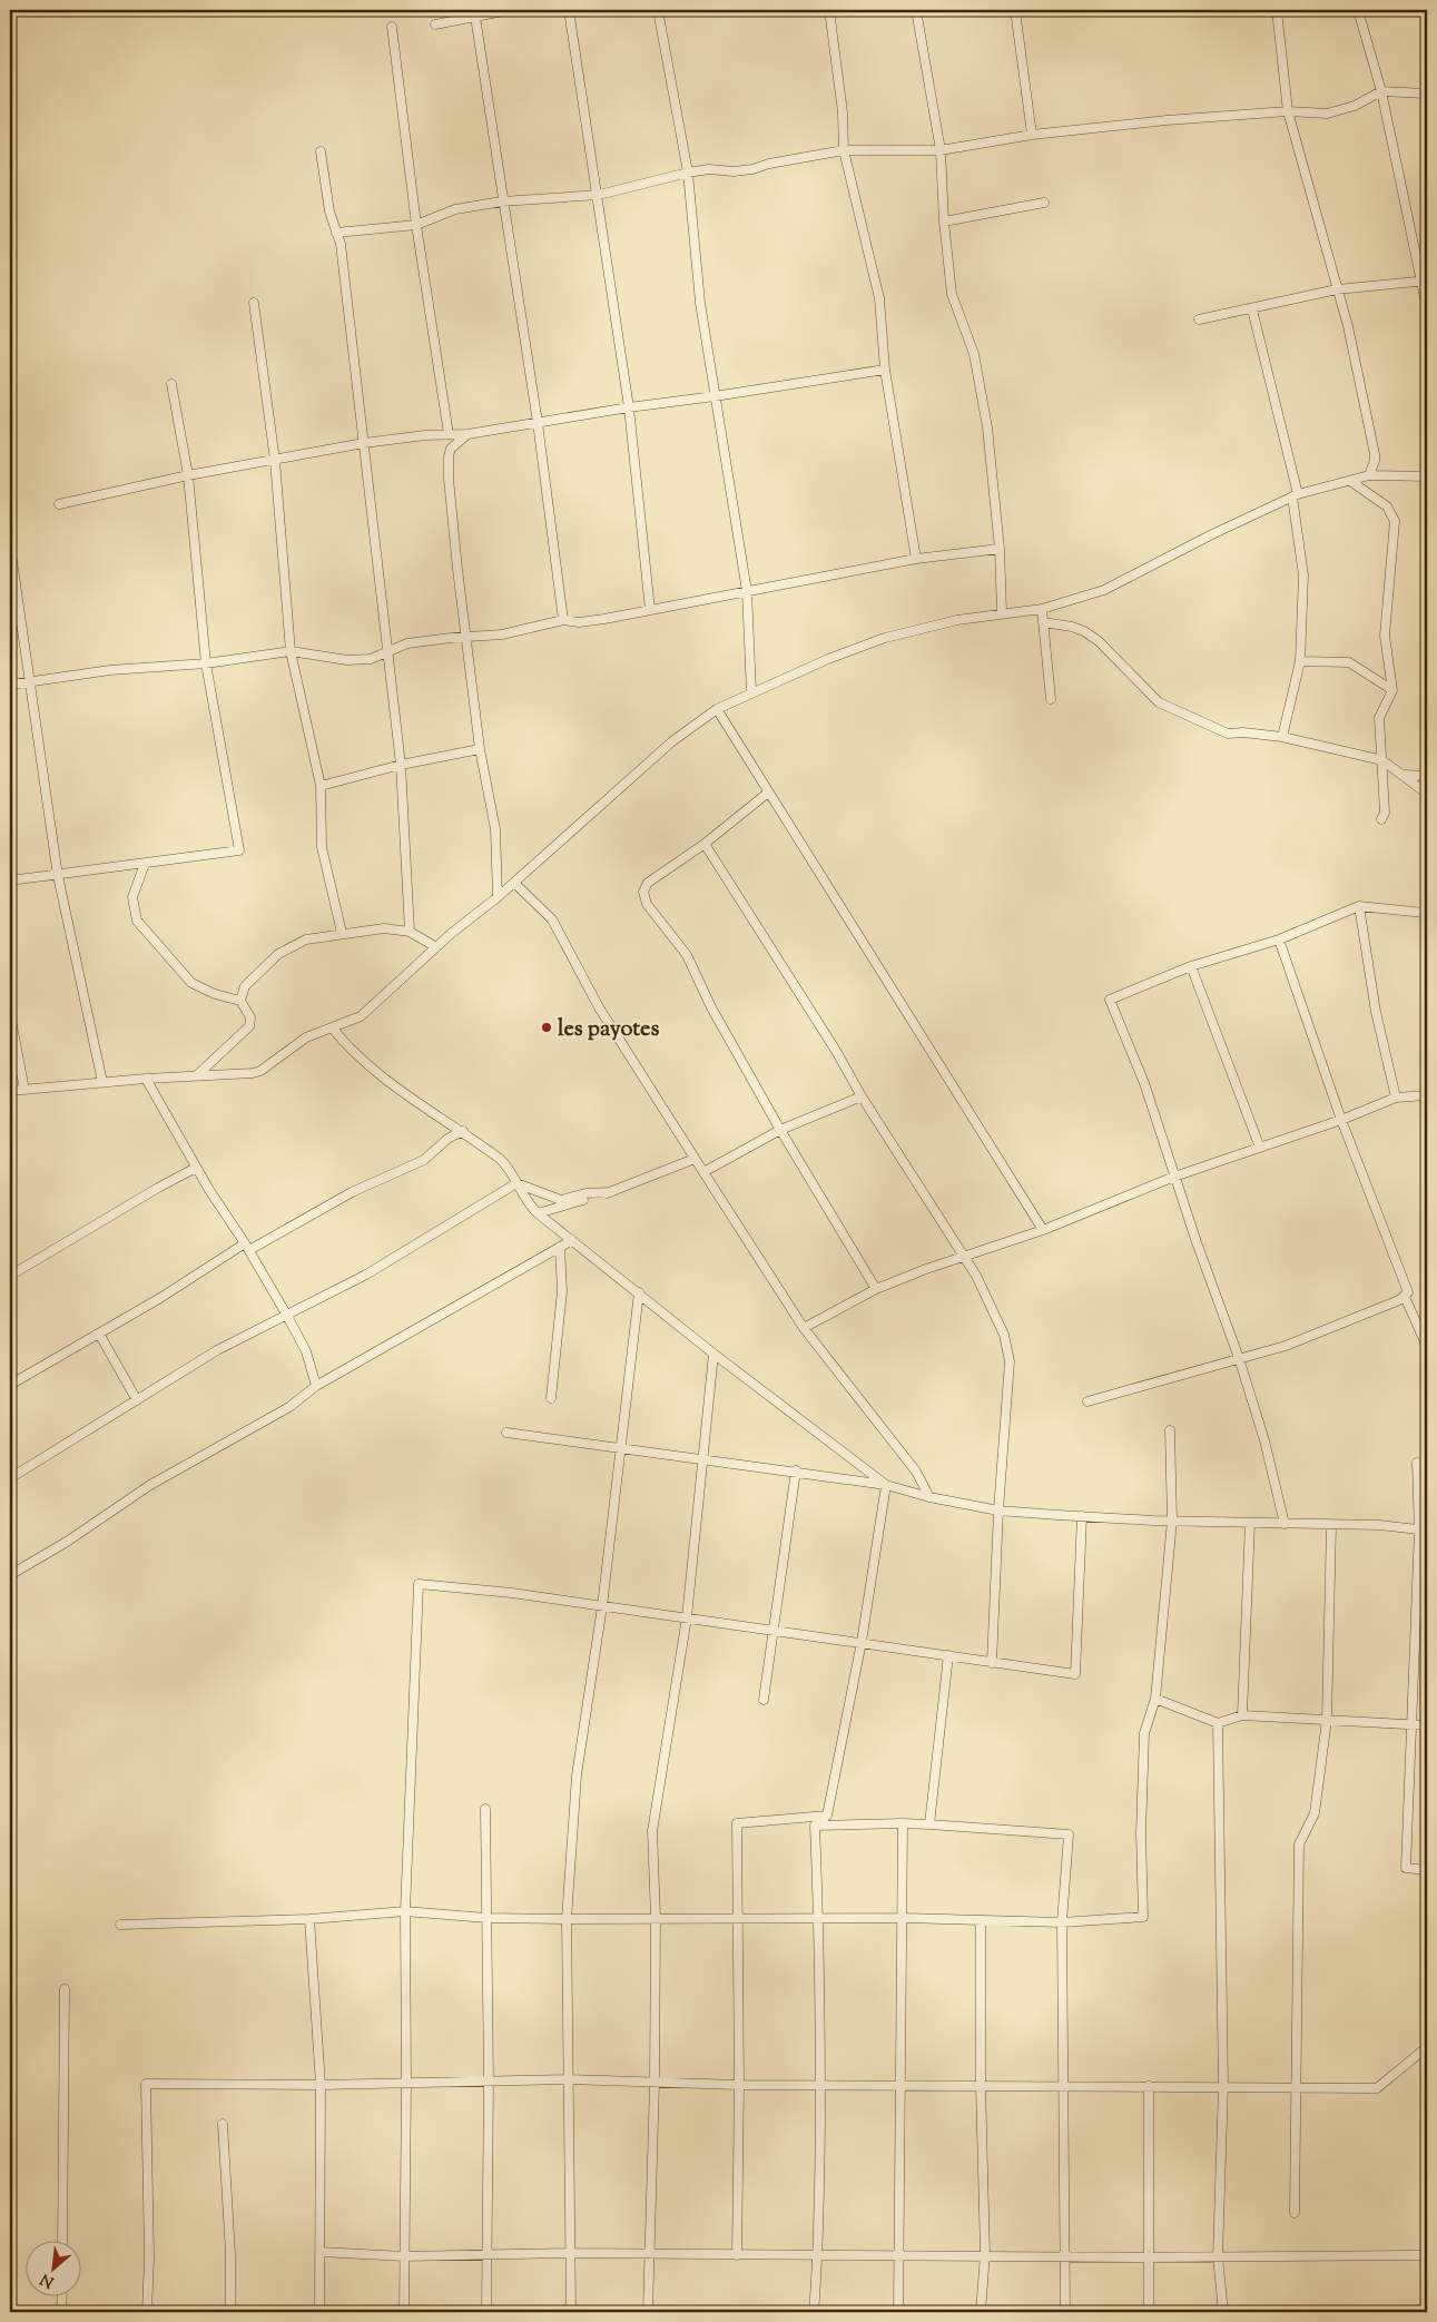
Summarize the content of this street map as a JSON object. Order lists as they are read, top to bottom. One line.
{"places":["les payotes"],"north":"bottom left"}
